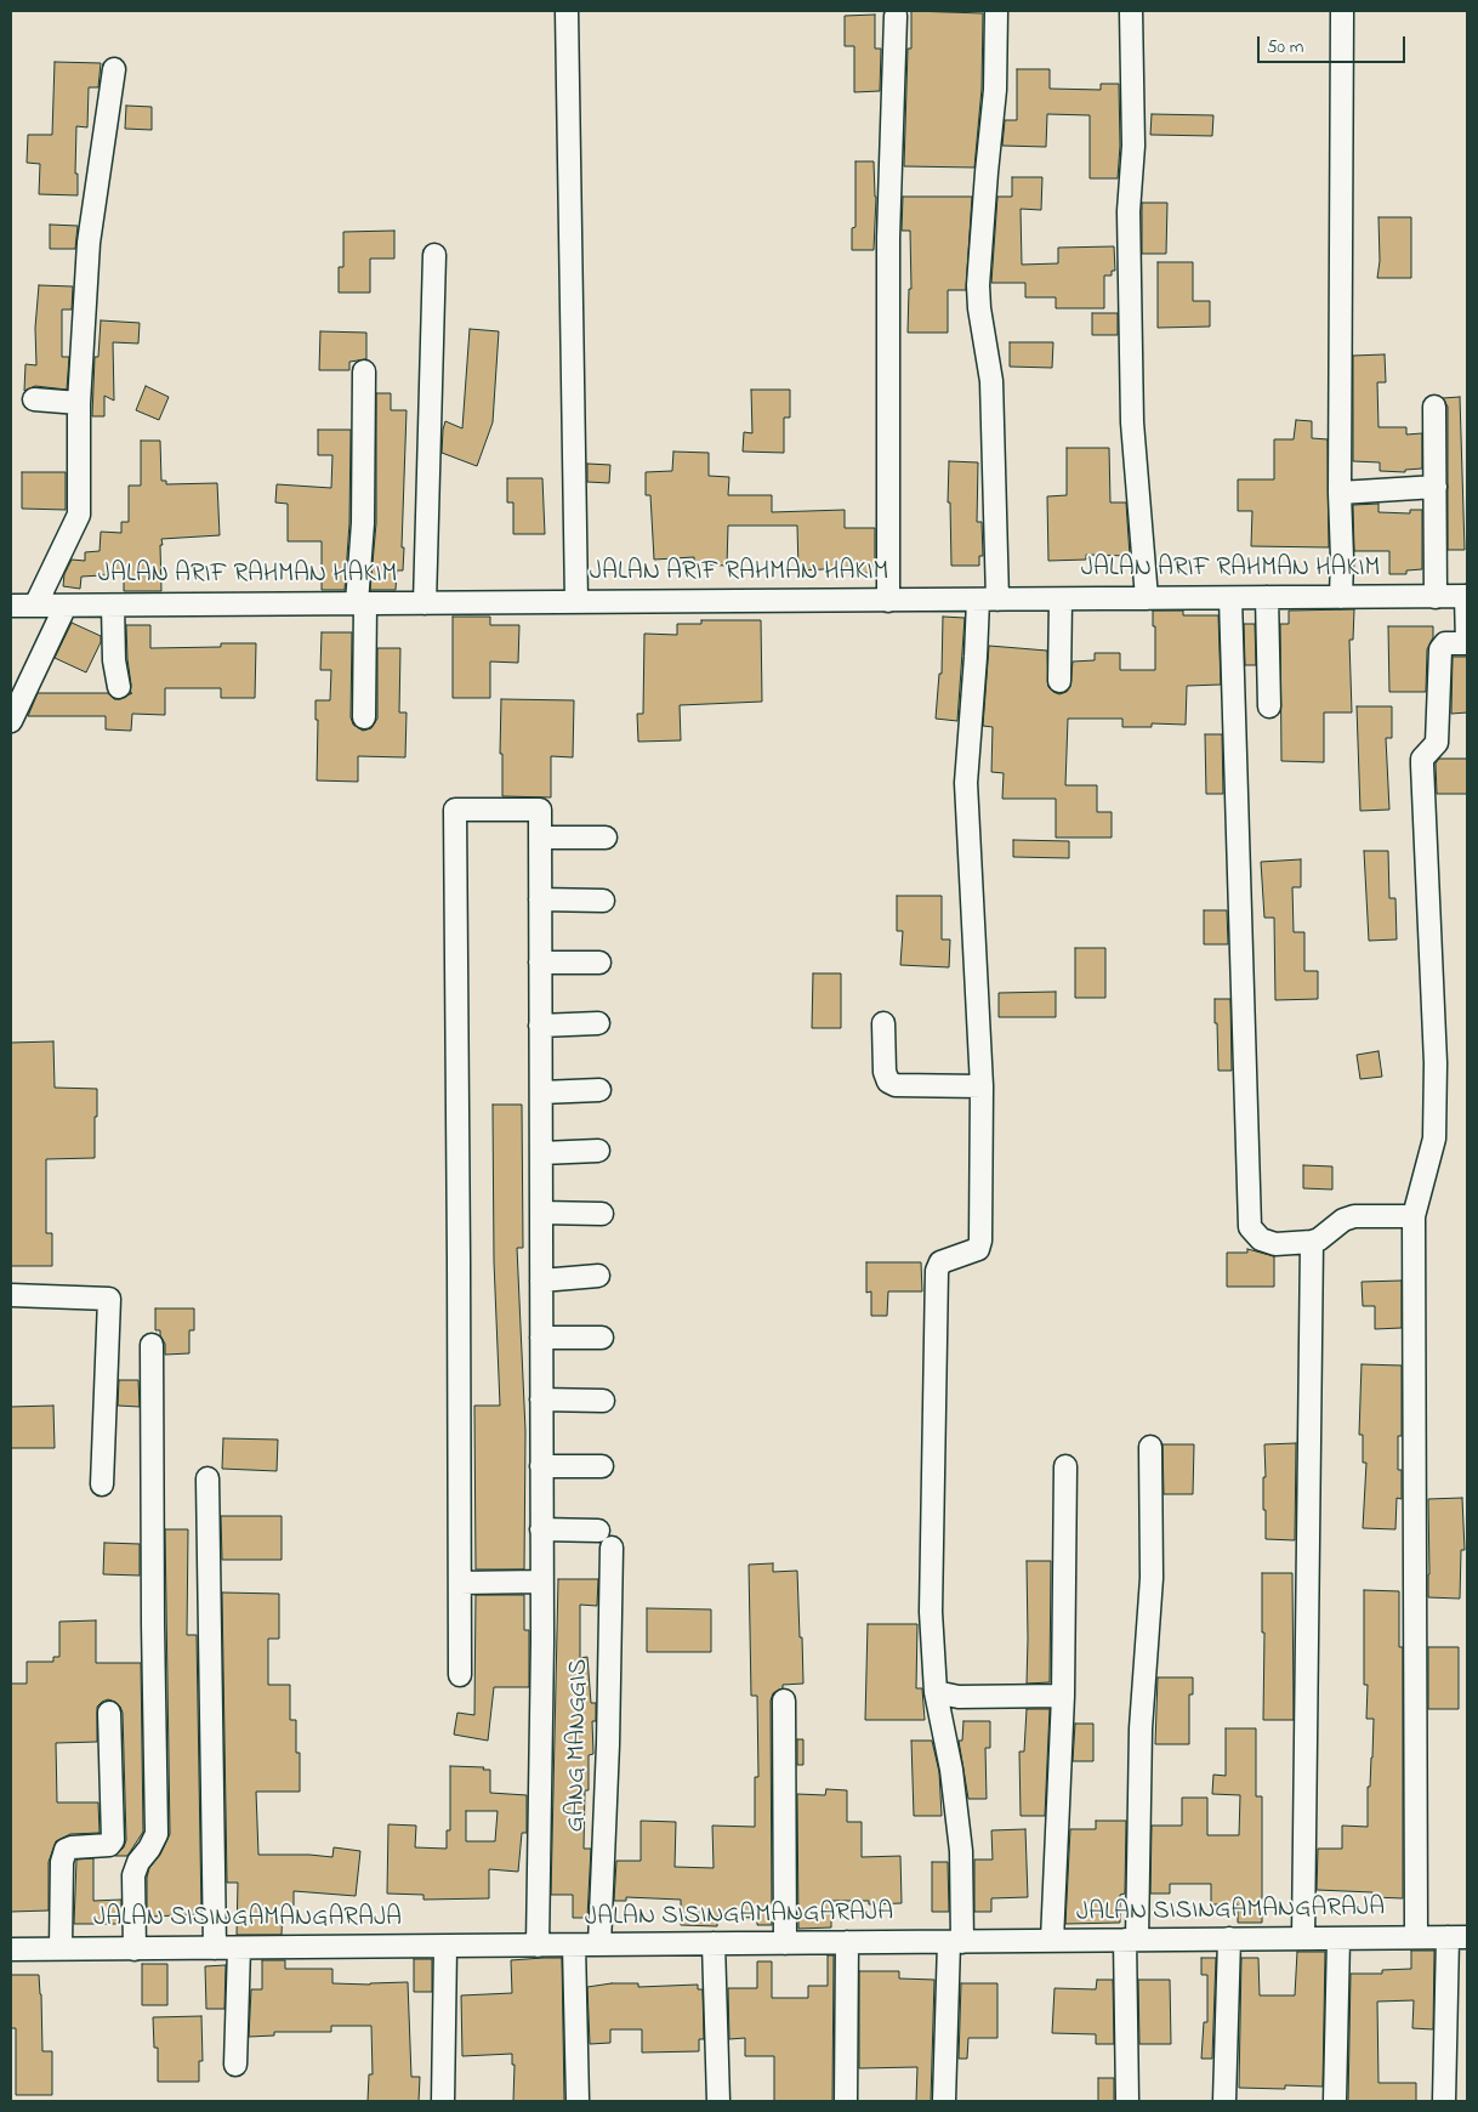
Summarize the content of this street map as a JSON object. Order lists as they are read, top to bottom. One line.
{"streets":{"street":["JALAN ARIF RAHMAN HAKIM","GANG MANGGIS","JALAN SISINGAMANGARAJA"]},"crossings":[["GANG MANGGIS","JALAN SISINGAMANGARAJA"]],"scale_bar":"50 m"}
